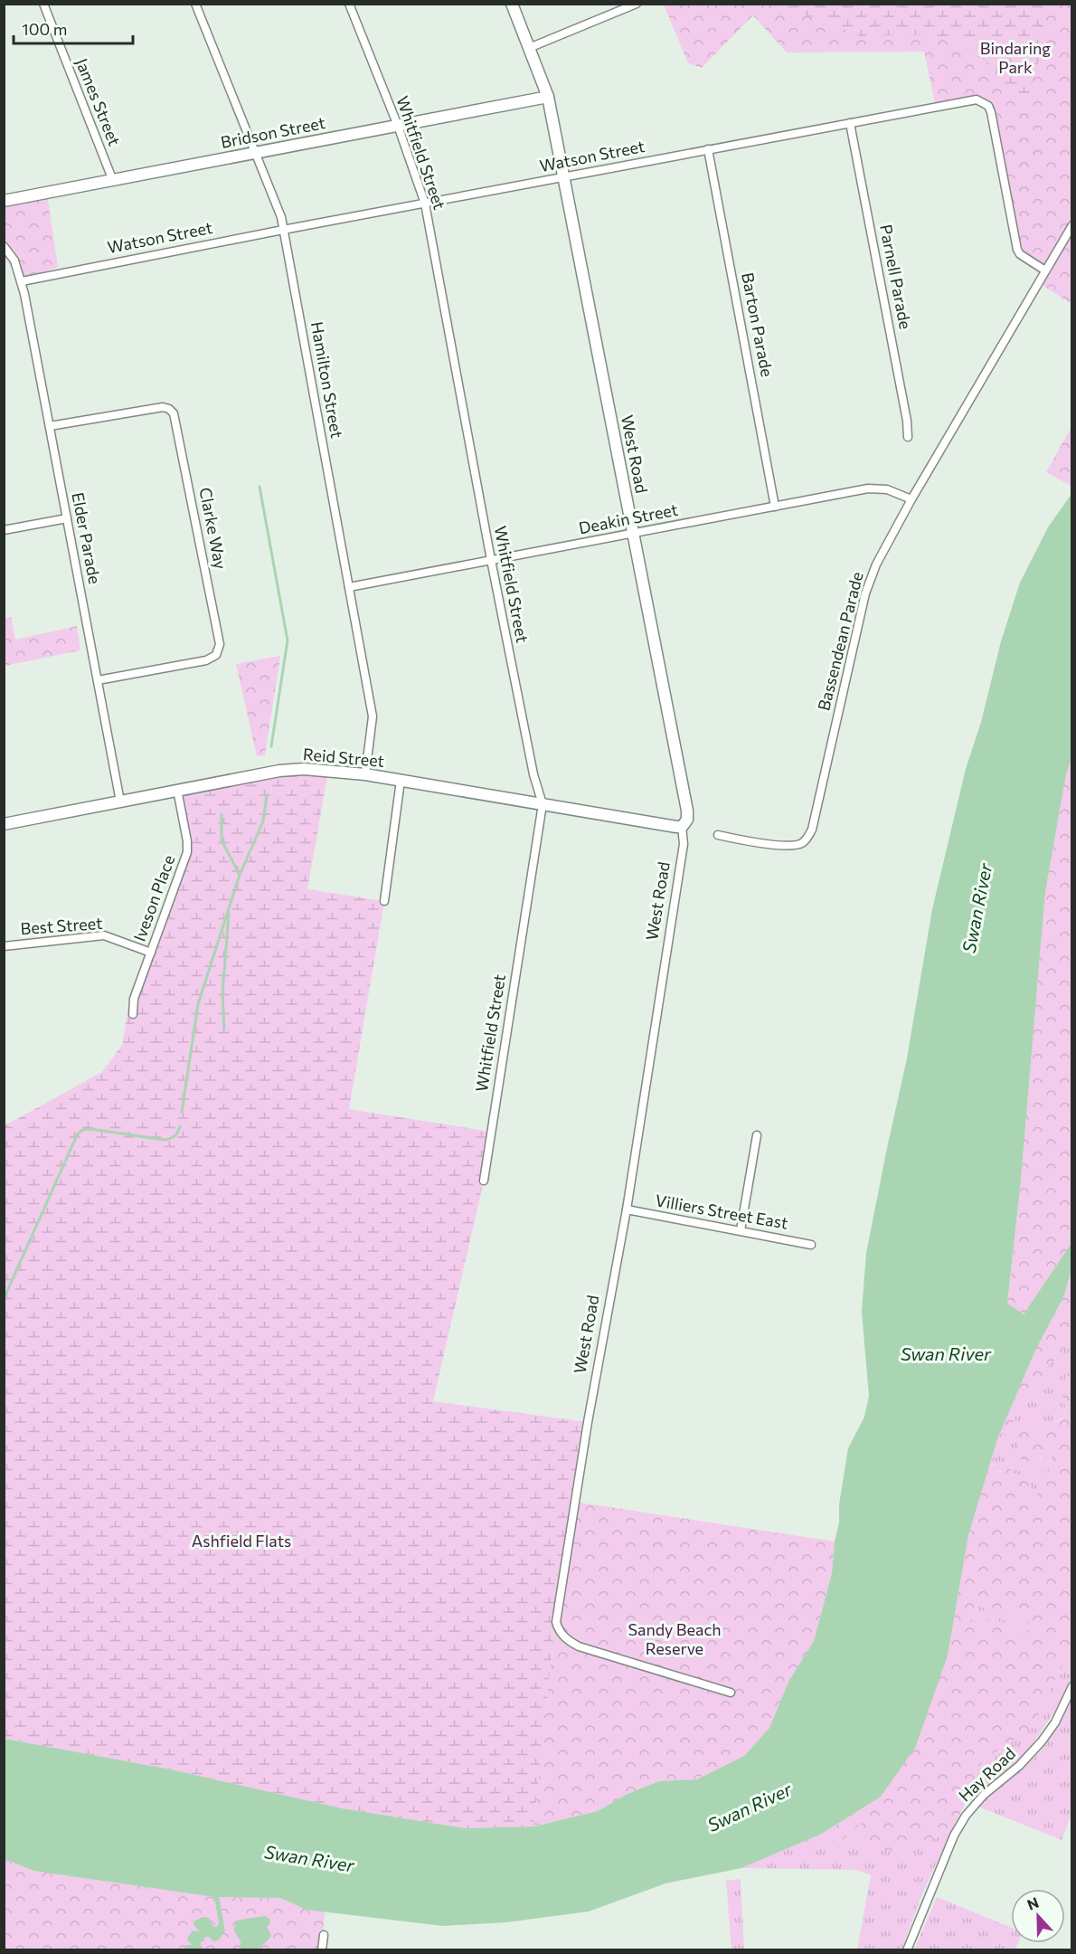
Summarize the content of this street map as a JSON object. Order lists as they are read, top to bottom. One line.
{"streets":{"street":["James Street","Bridson Street","Whitfield Street","Watson Street","Parnell Parade","Barton Parade","Hamilton Street","West Road","Deakin Street","Clarke Way","Elder Parade","Bassendean Parade","Reid Street","Iveson Place","Best Street","Villiers Street East","Hay Road"]},"crossings":[["James Street","Bridson Street"],["Bridson Street","Whitfield Street"],["Bridson Street","Hamilton Street"],["Bridson Street","West Road"],["Whitfield Street","Watson Street"],["Whitfield Street","Deakin Street"],["Whitfield Street","Reid Street"],["Watson Street","Parnell Parade"],["Watson Street","Barton Parade"],["Watson Street","Hamilton Street"],["Watson Street","West Road"],["Watson Street","Elder Parade"],["Watson Street","Bassendean Parade"],["Barton Parade","Deakin Street"],["Hamilton Street","Deakin Street"],["Hamilton Street","Reid Street"],["West Road","Deakin Street"],["West Road","Reid Street"],["West Road","Villiers Street East"],["Deakin Street","Bassendean Parade"],["Clarke Way","Elder Parade"],["Elder Parade","Reid Street"],["Reid Street","Iveson Place"],["Iveson Place","Best Street"]],"water":["Swan River"],"parks":["Bindaring Park","Ashfield Flats","Sandy Beach Reserve"],"scale_bar":"100 m","north":"top"}
